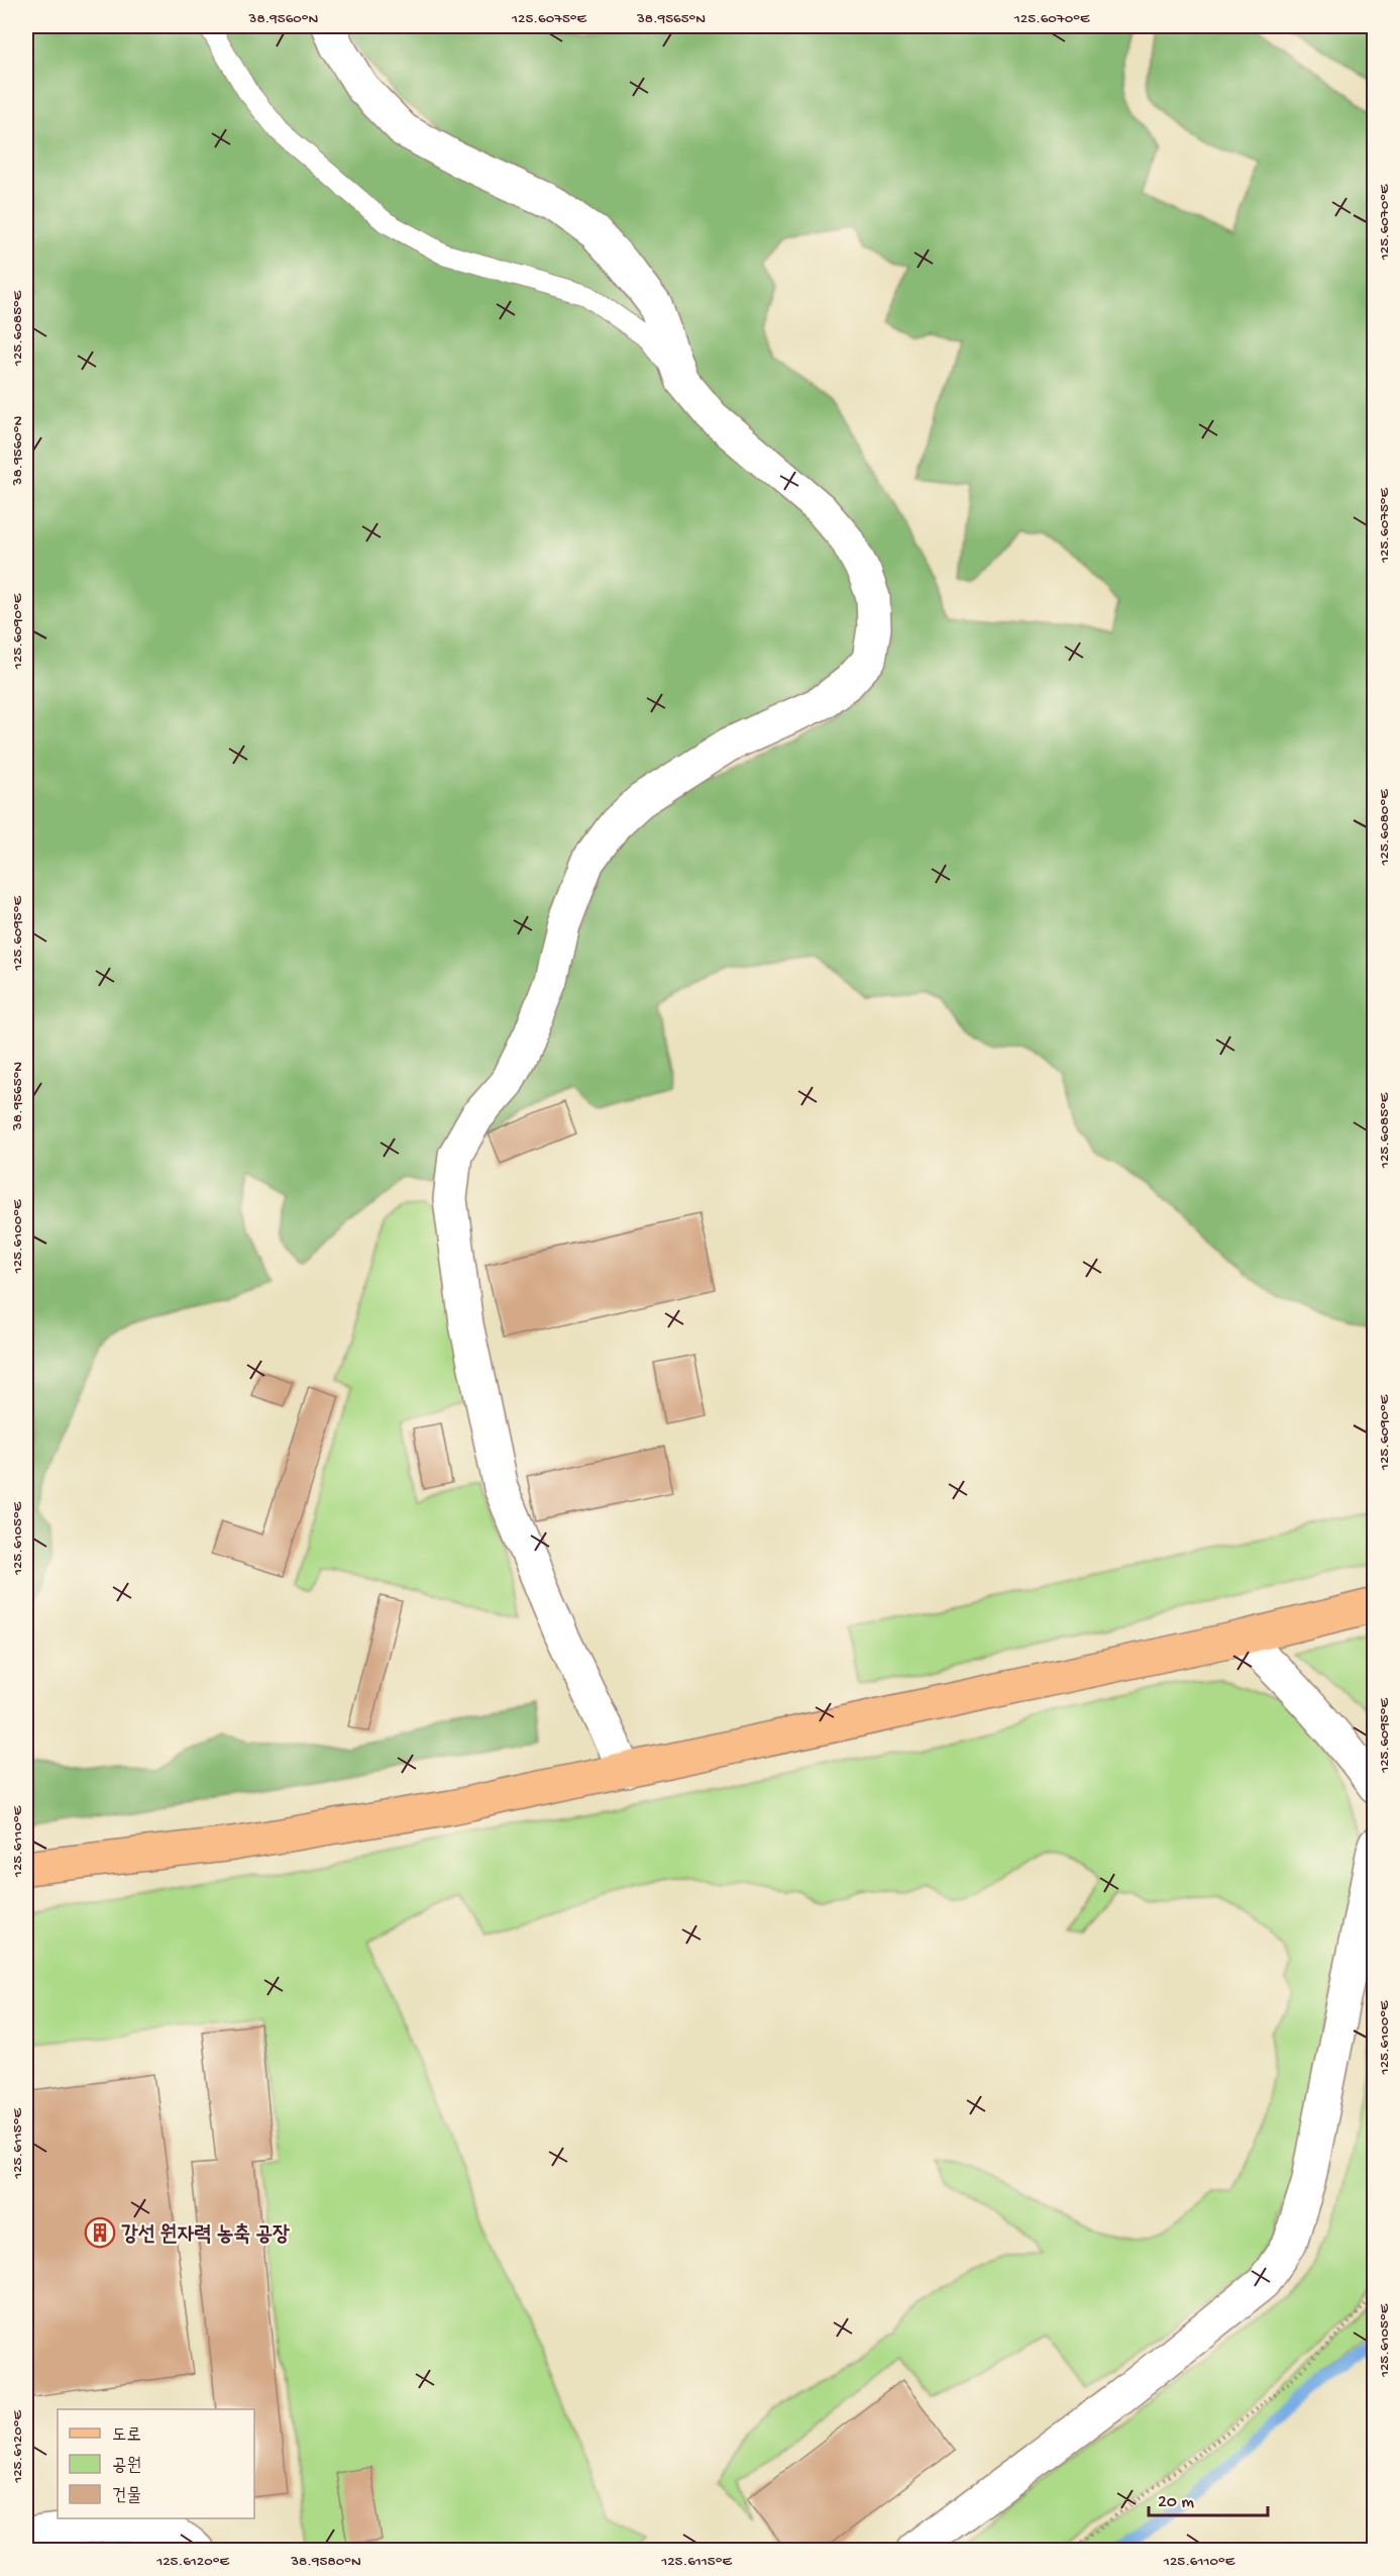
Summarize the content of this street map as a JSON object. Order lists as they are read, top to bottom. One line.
{"places":{"building":["강선 원자력 농축 공장"]},"legend":["도로","공원","건물"],"scale_bar":"20 m","coordinates":["38.9560°N","125.6075°E","38.9565°N","125.6070°E","125.6085°E","125.6090°E","125.6080°E","125.6095°E","125.6100°E","125.6105°E","125.6110°E","125.6115°E","125.6120°E","38.9580°N"]}
